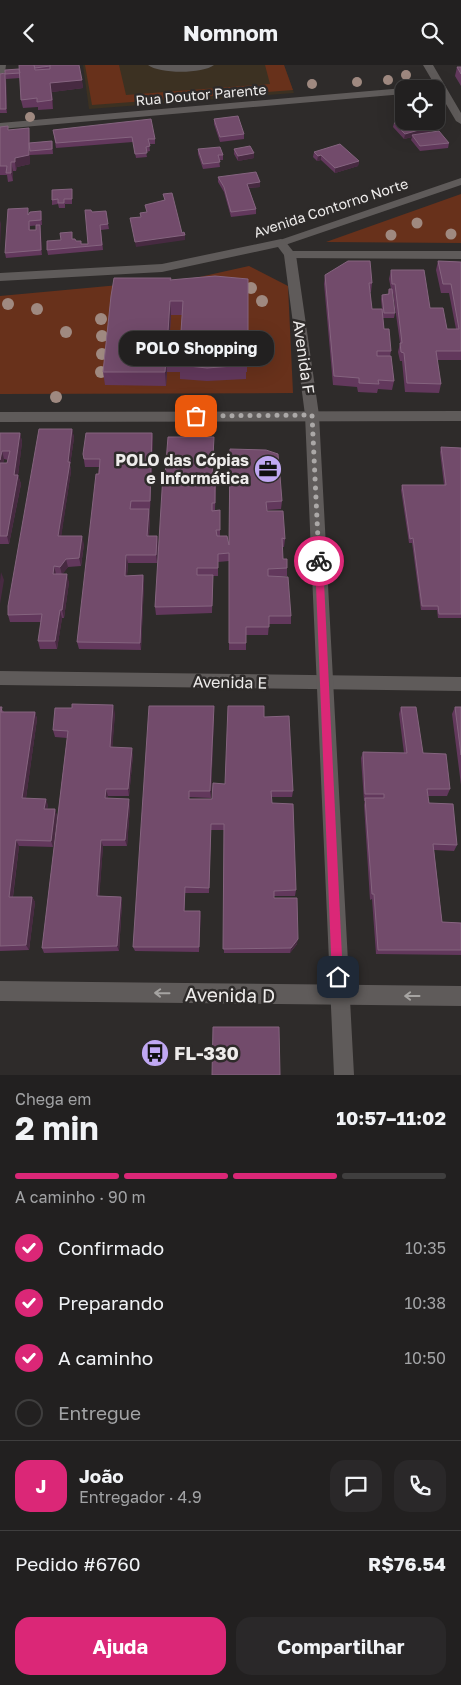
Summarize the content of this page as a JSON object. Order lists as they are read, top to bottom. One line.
{"streets":{"street":["Rua Doutor Parente","Avenida Contorno Norte","Avenida F","Avenida E","Avenida D"]},"crossings":[["Avenida Contorno Norte","Avenida F"],["Avenida F","Avenida E"],["Avenida F","Avenida D"]],"one_way":["Avenida D"],"places":{"other":["POLO Shopping"],"office":["POLO das Cópias e Informática"],"bus stop":["FL-330"]},"page":{"header":"Nomnom","bubble":"POLO Shopping","heading":["2 min","Chega em","10:57–11:02"],"panel":["João","Entregador · 4.9","Pedido #6760","R$76.54"],"bar":"A caminho · 90 m","list":[["Confirmado","10:35"],["Preparando","10:38"],["A caminho","10:50"],"Entregue"],"round":"J","buttons":["Ajuda","Compartilhar"]}}
